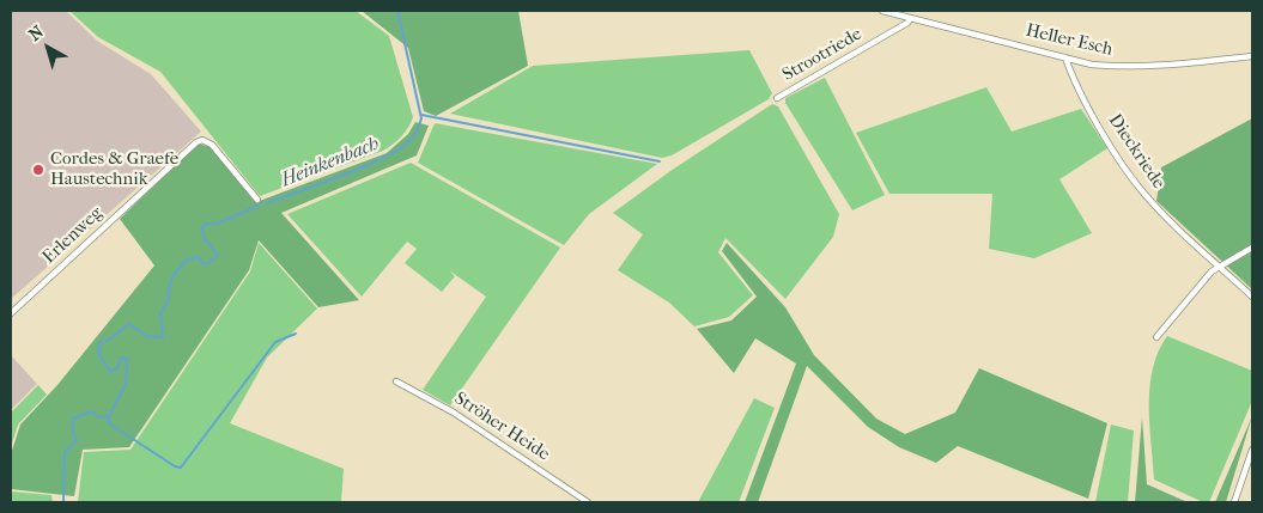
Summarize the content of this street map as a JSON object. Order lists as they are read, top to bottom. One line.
{"streets":{"street":["Heller Esch","Strootriede","Dieckriede","Erlenweg","Ströher Heide"]},"crossings":[["Heller Esch","Strootriede"],["Heller Esch","Dieckriede"]],"water":["Heinkenbach"],"places":["Cordes & Graefe Haustechnik"],"north":"top left"}
